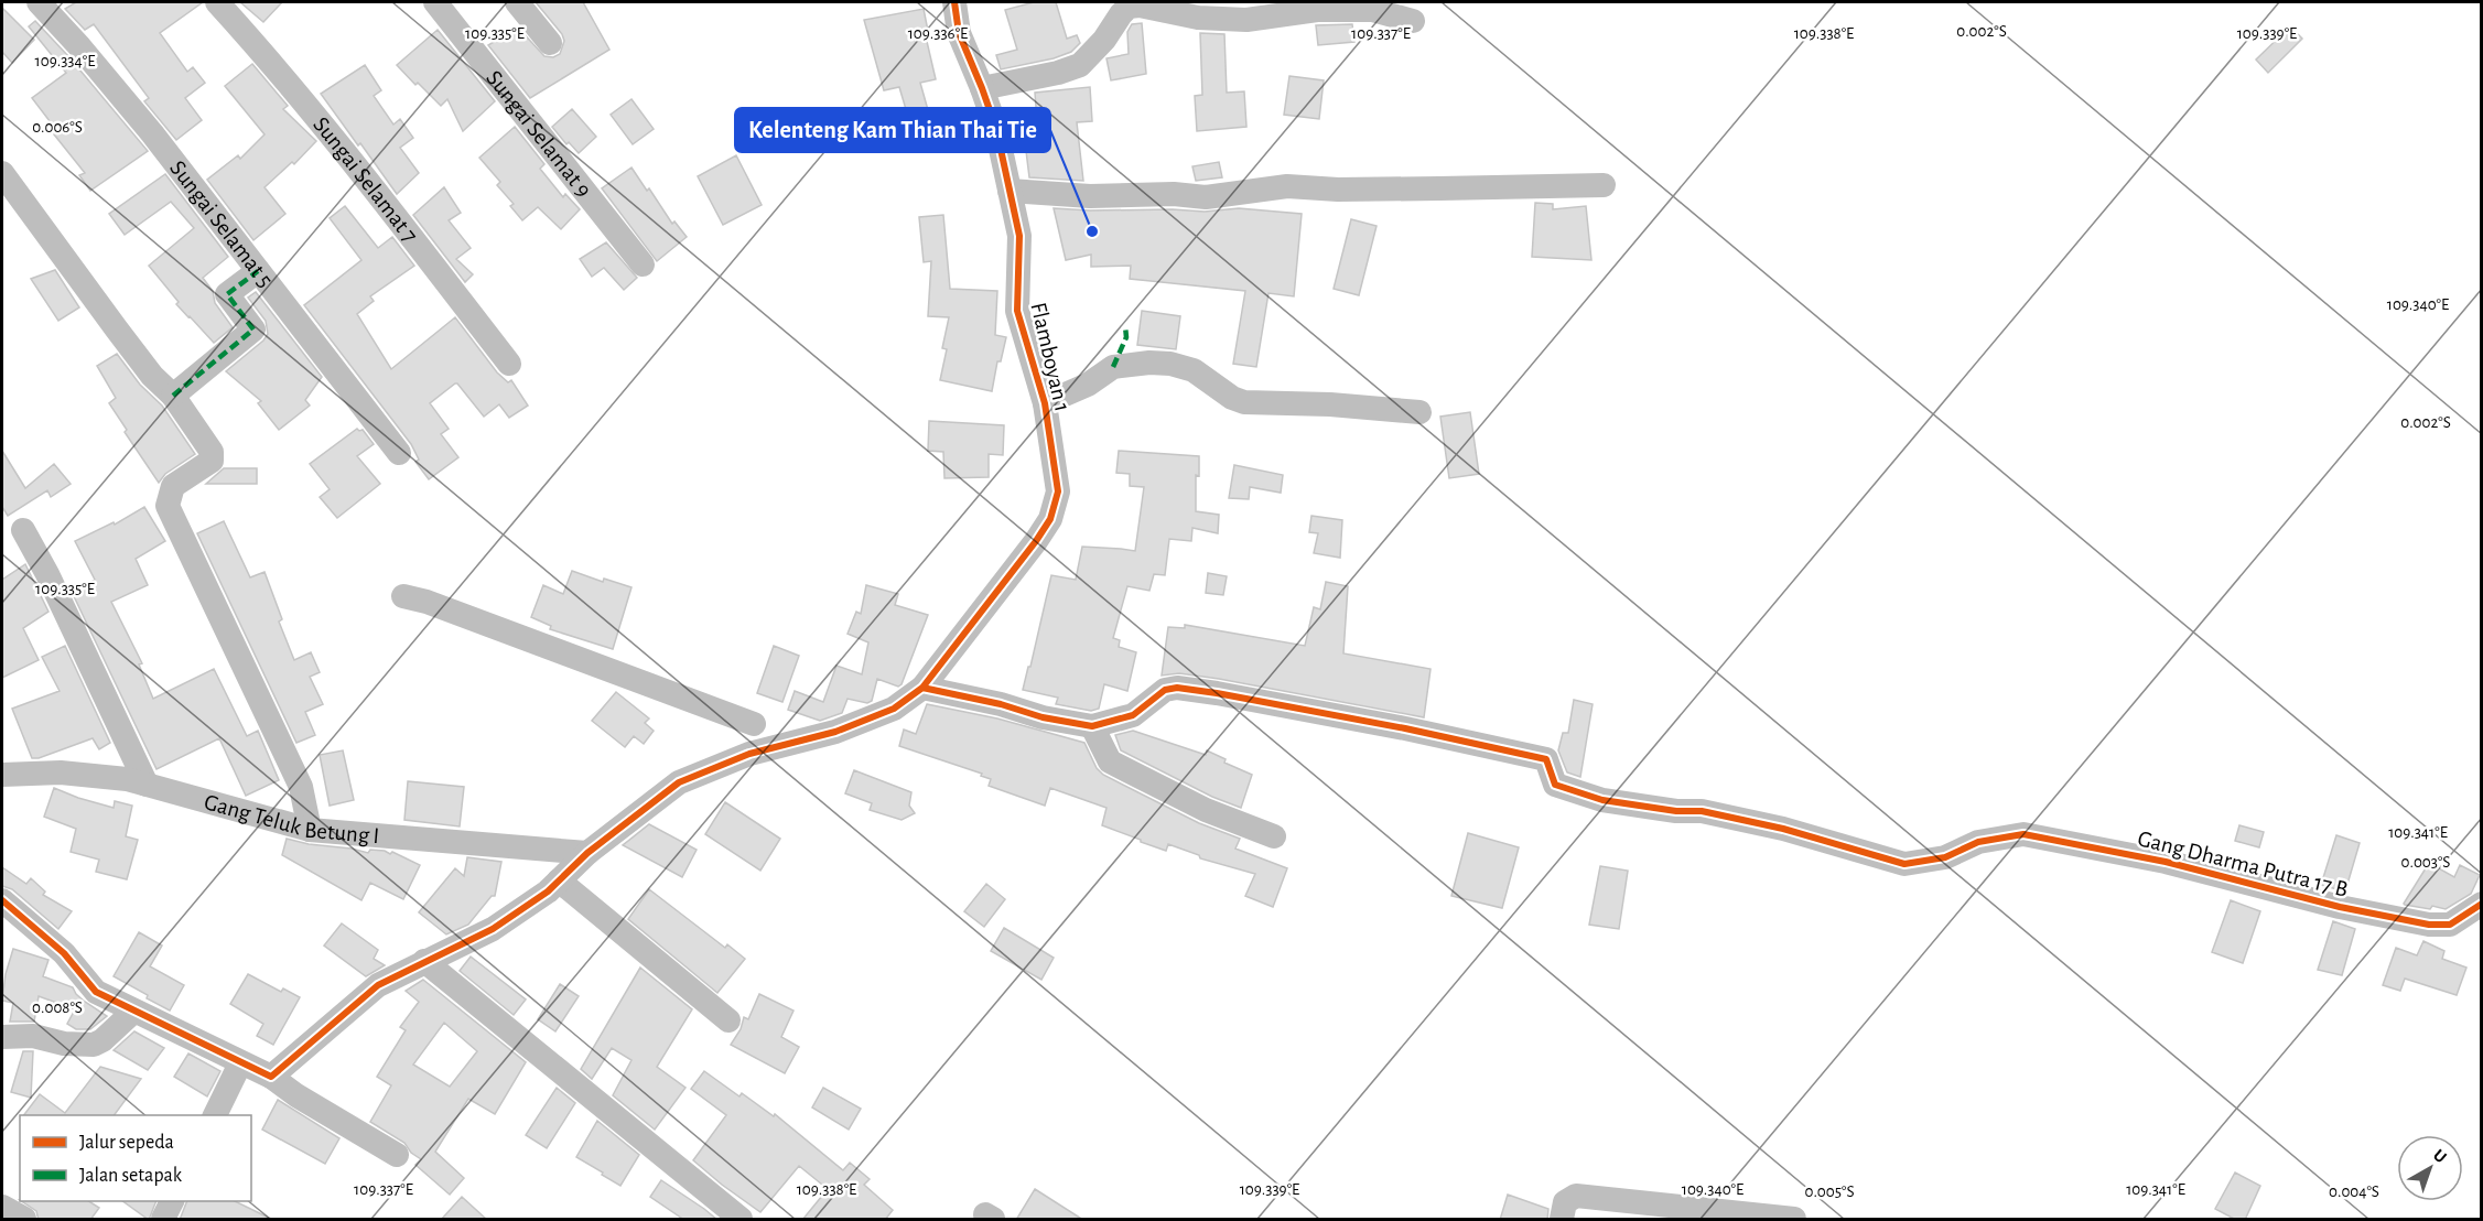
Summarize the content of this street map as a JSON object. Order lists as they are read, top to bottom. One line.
{"streets":{"street":["Sungai Selamat 9","Sungai Selamat 7","Sungai Selamat 5","Flamboyan 1","Gang Teluk Betung I","Gang Dharma Putra 17 B"]},"places":["Kelenteng Kam Thian Thai Tie"],"legend":["Jalur sepeda","Jalan setapak"],"north":"top right","coordinates":["0.002°S","109.335°E","109.336°E","109.337°E","109.338°E","109.339°E","109.334°E","0.006°S","109.340°E","109.341°E","0.003°S","0.008°S","0.005°S","0.004°S"]}
